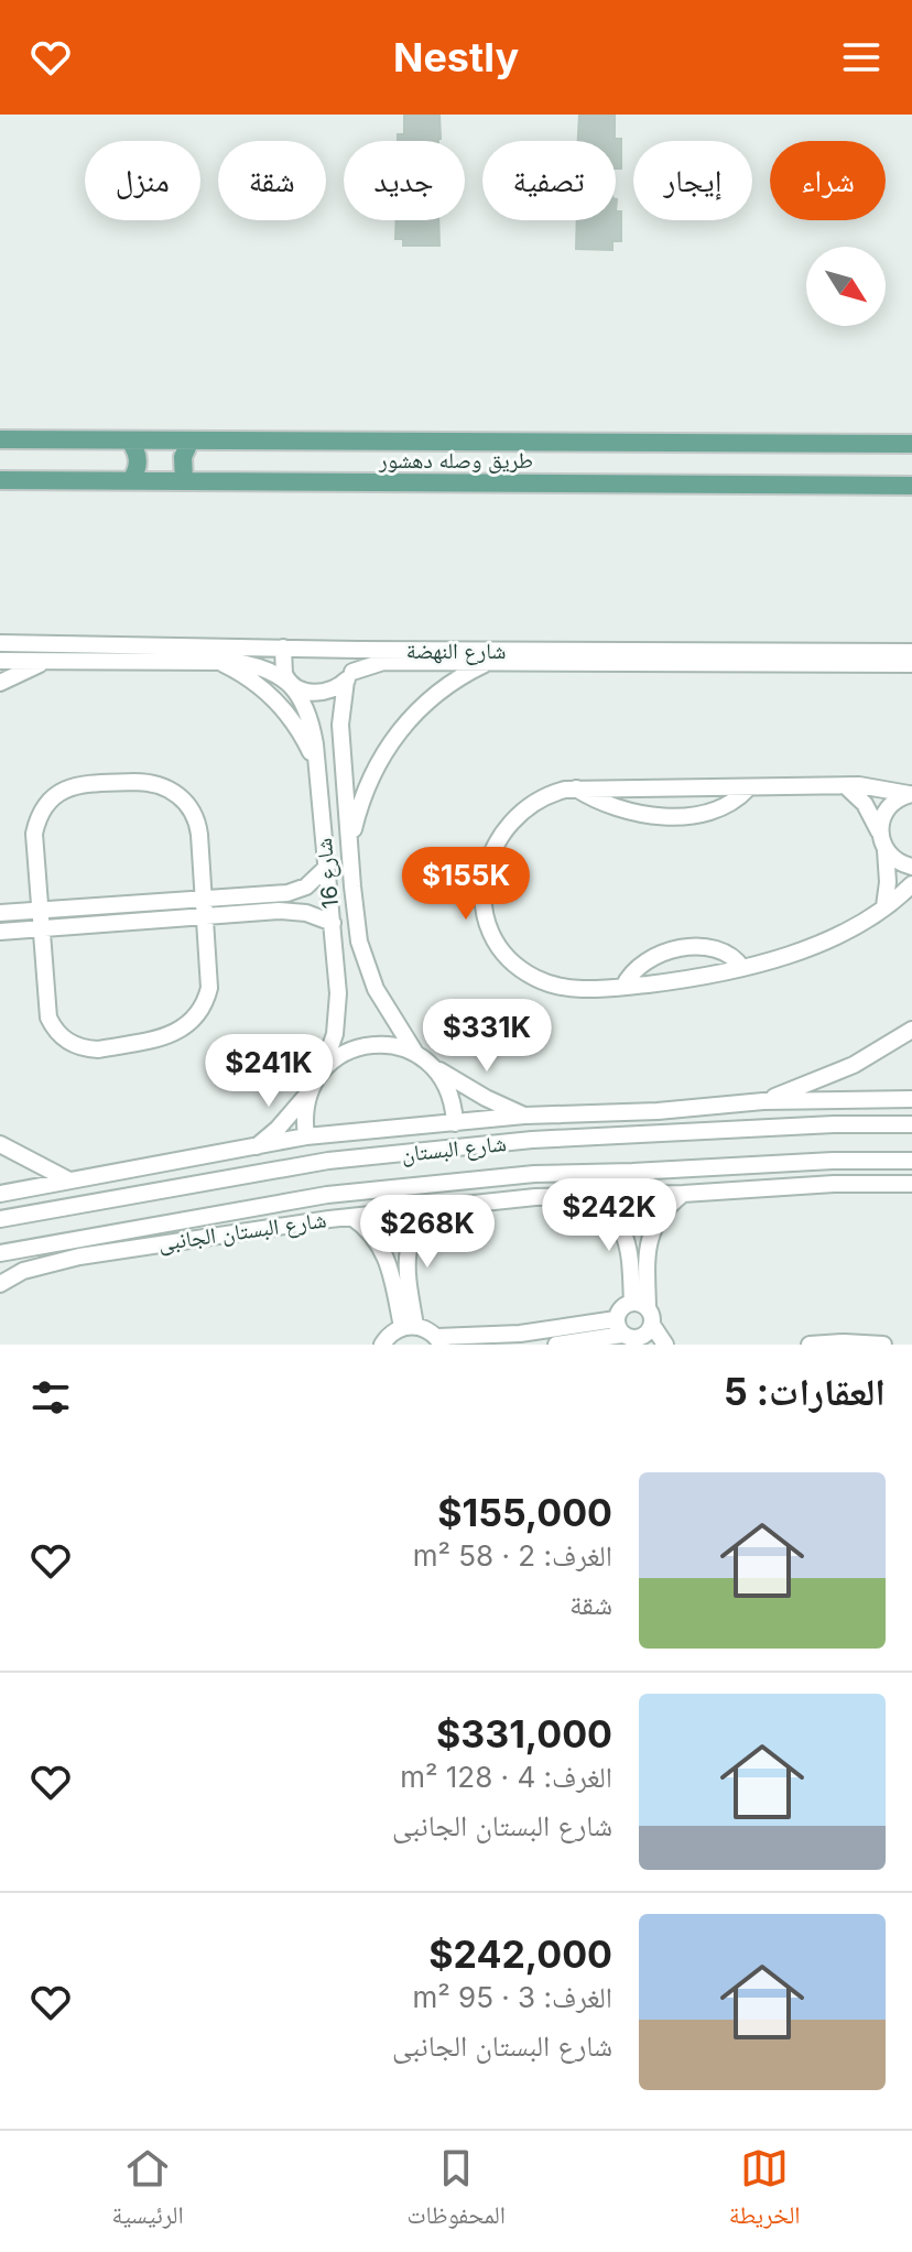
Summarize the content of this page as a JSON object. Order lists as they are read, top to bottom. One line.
{"streets":{"main road":["طريق وصله دهشور"],"street":["شارع النهضة","شارع 16","شارع البستان","شارع البستان الجانبى"]},"crossings":[["شارع النهضة","شارع 16"]],"north":"bottom right","page":{"header":"Nestly","chip":["شراء","إيجار","تصفية","جديد","شقة","منزل"],"price":["$155K","$331K","$241K","$242K","$268K"],"heading":"العقارات: 5","list":[{"name":"$155,000","note":"الغرف: 2 · 58 m² · شقة"},{"name":"$331,000","note":"الغرف: 4 · 128 m² · شارع البستان الجانبى"},{"name":"$242,000","note":"الغرف: 3 · 95 m² · شارع البستان الجانبى"}],"tabs":["الخريطة","المحفوظات","الرئيسية"]}}
